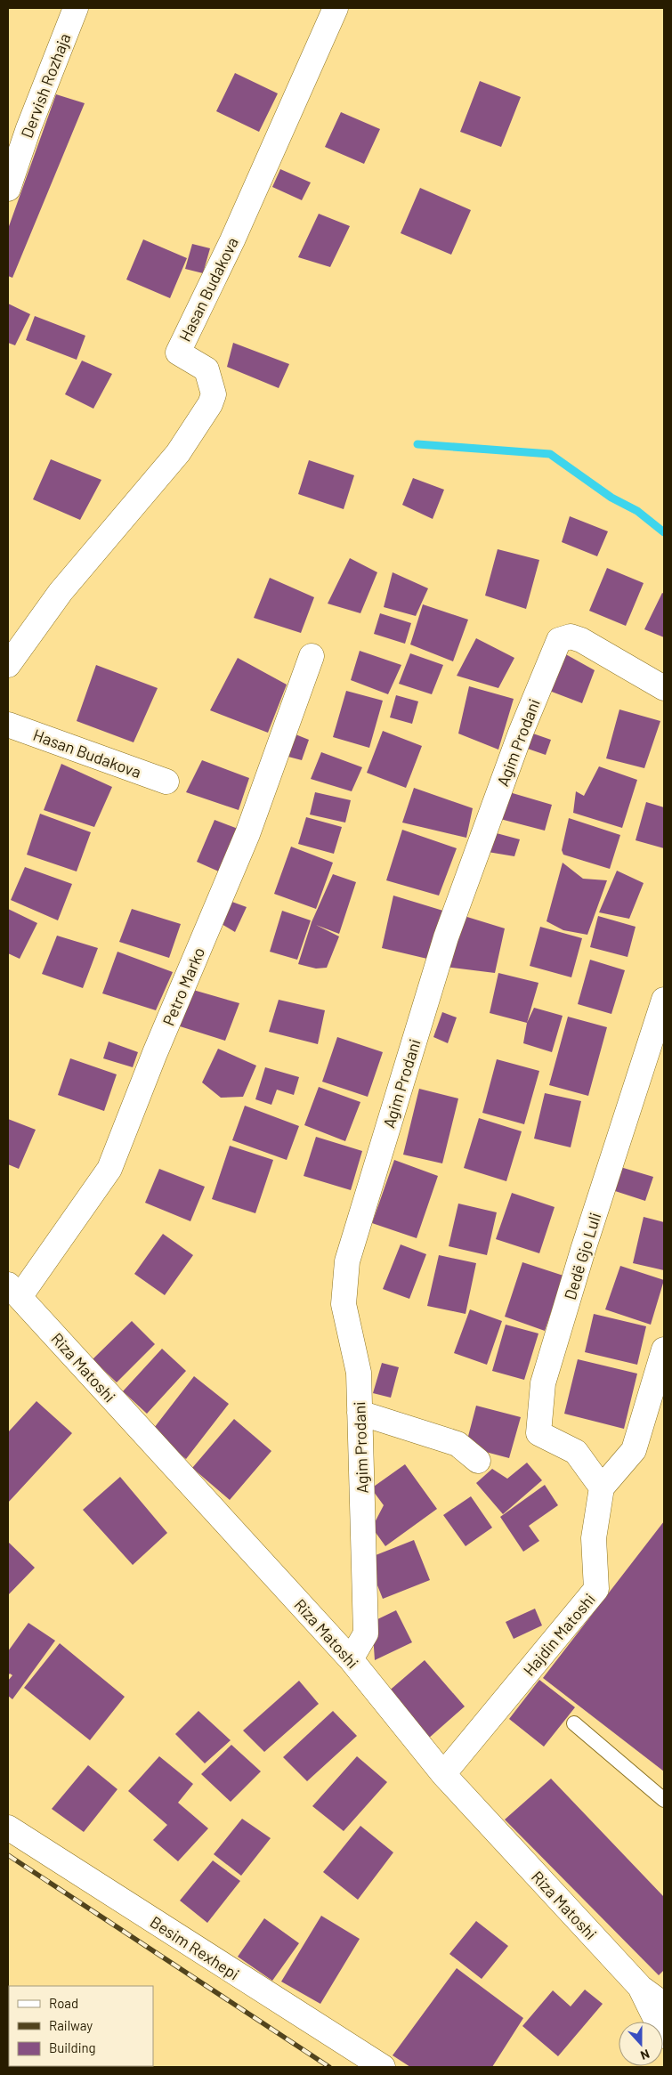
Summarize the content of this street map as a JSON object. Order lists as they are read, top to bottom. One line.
{"streets":{"street":["Dervish Rozhaja","Hasan Budakova","Agim Prodani","Petro Marko","Dedë Gjo Luli","Riza Matoshi","Hajdin Matoshi","Besim Rexhepi"]},"crossings":[["Agim Prodani","Riza Matoshi"],["Petro Marko","Riza Matoshi"],["Dedë Gjo Luli","Hajdin Matoshi"],["Riza Matoshi","Hajdin Matoshi"]],"legend":["Road","Railway","Building"],"north":"bottom"}
